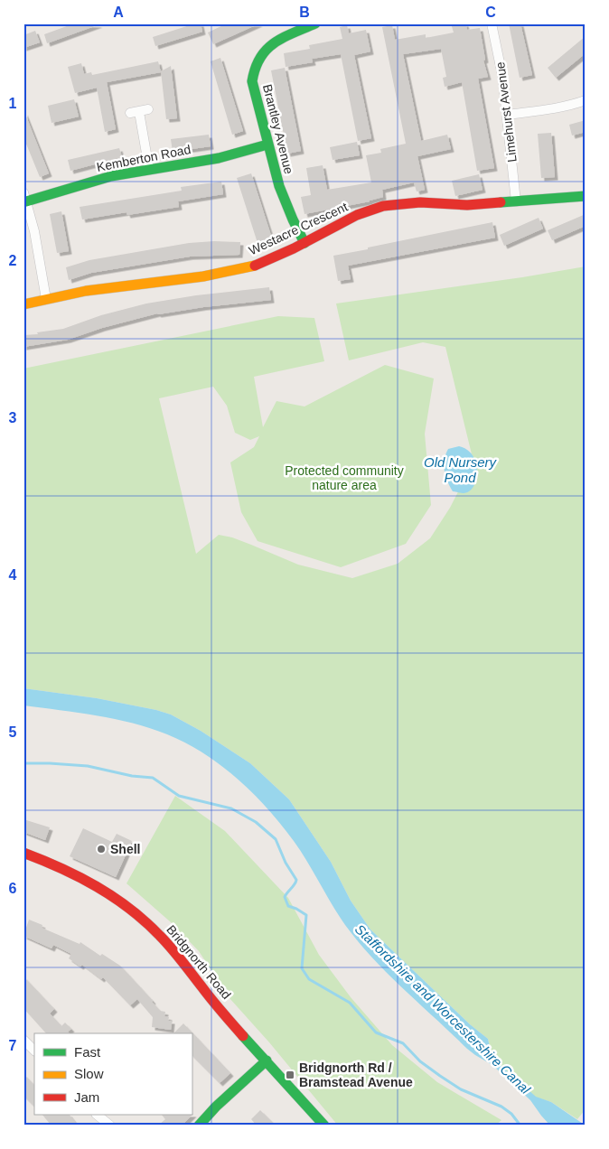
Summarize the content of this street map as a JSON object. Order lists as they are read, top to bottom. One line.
{"streets":{"main road":["Brantley Avenue","Kemberton Road","Westacre Crescent","Bridgnorth Road"],"street":["Limehurst Avenue"]},"crossings":[["Limehurst Avenue","Westacre Crescent"],["Brantley Avenue","Kemberton Road"],["Brantley Avenue","Westacre Crescent"]],"water":["Old Nursery Pond","Staffordshire and Worcestershire Canal"],"parks":["Protected community nature area"],"places":{"other":["Shell"],"transit":["Bridgnorth Rd / Bramstead Avenue"]},"legend":["Fast","Slow","Jam"],"grid":{"columns":["A","B","C"],"rows":["1","2","3","4","5","6","7"]}}
